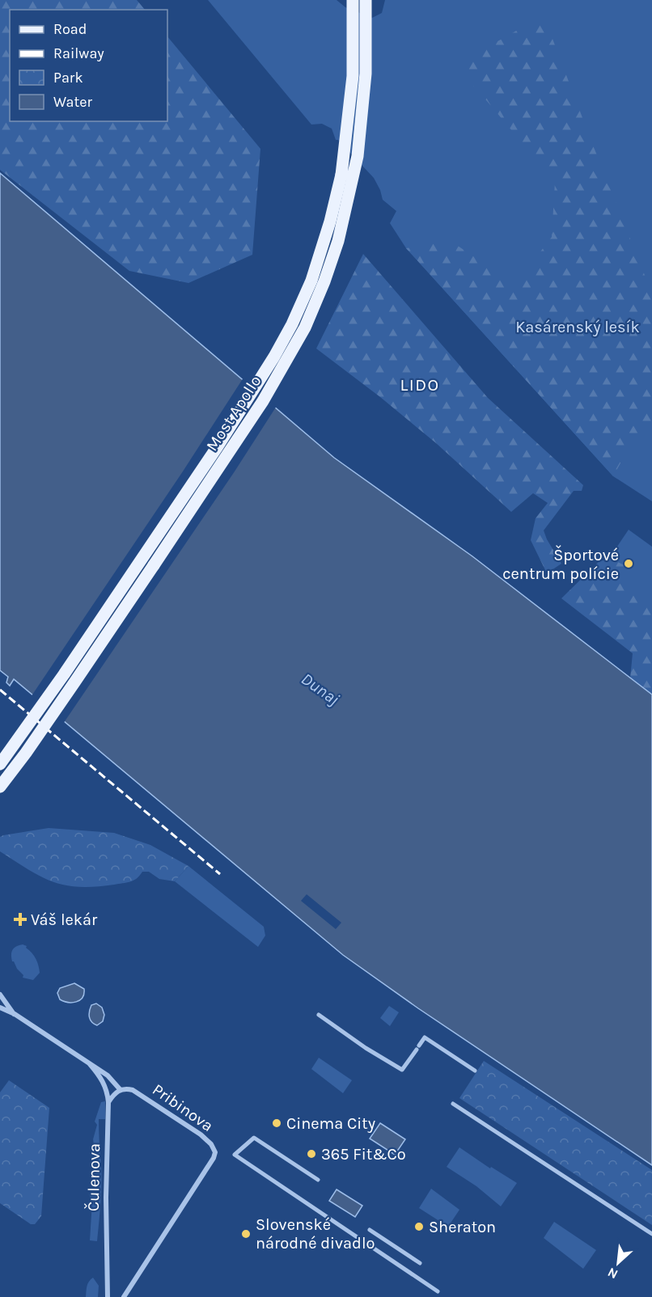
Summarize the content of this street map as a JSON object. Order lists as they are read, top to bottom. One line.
{"streets":{"main road":["Most Apollo"],"street":["Pribinova","Čulenova"]},"districts":["LIDO"],"water":["Dunaj"],"parks":["Kasárenský lesík"],"places":{"other":["Športové centrum polície","Cinema City","365 Fit&Co","Sheraton","Slovenské národné divadlo"],"health":["Váš lekár"]},"legend":["Road","Railway","Park","Water"],"north":"bottom left"}
